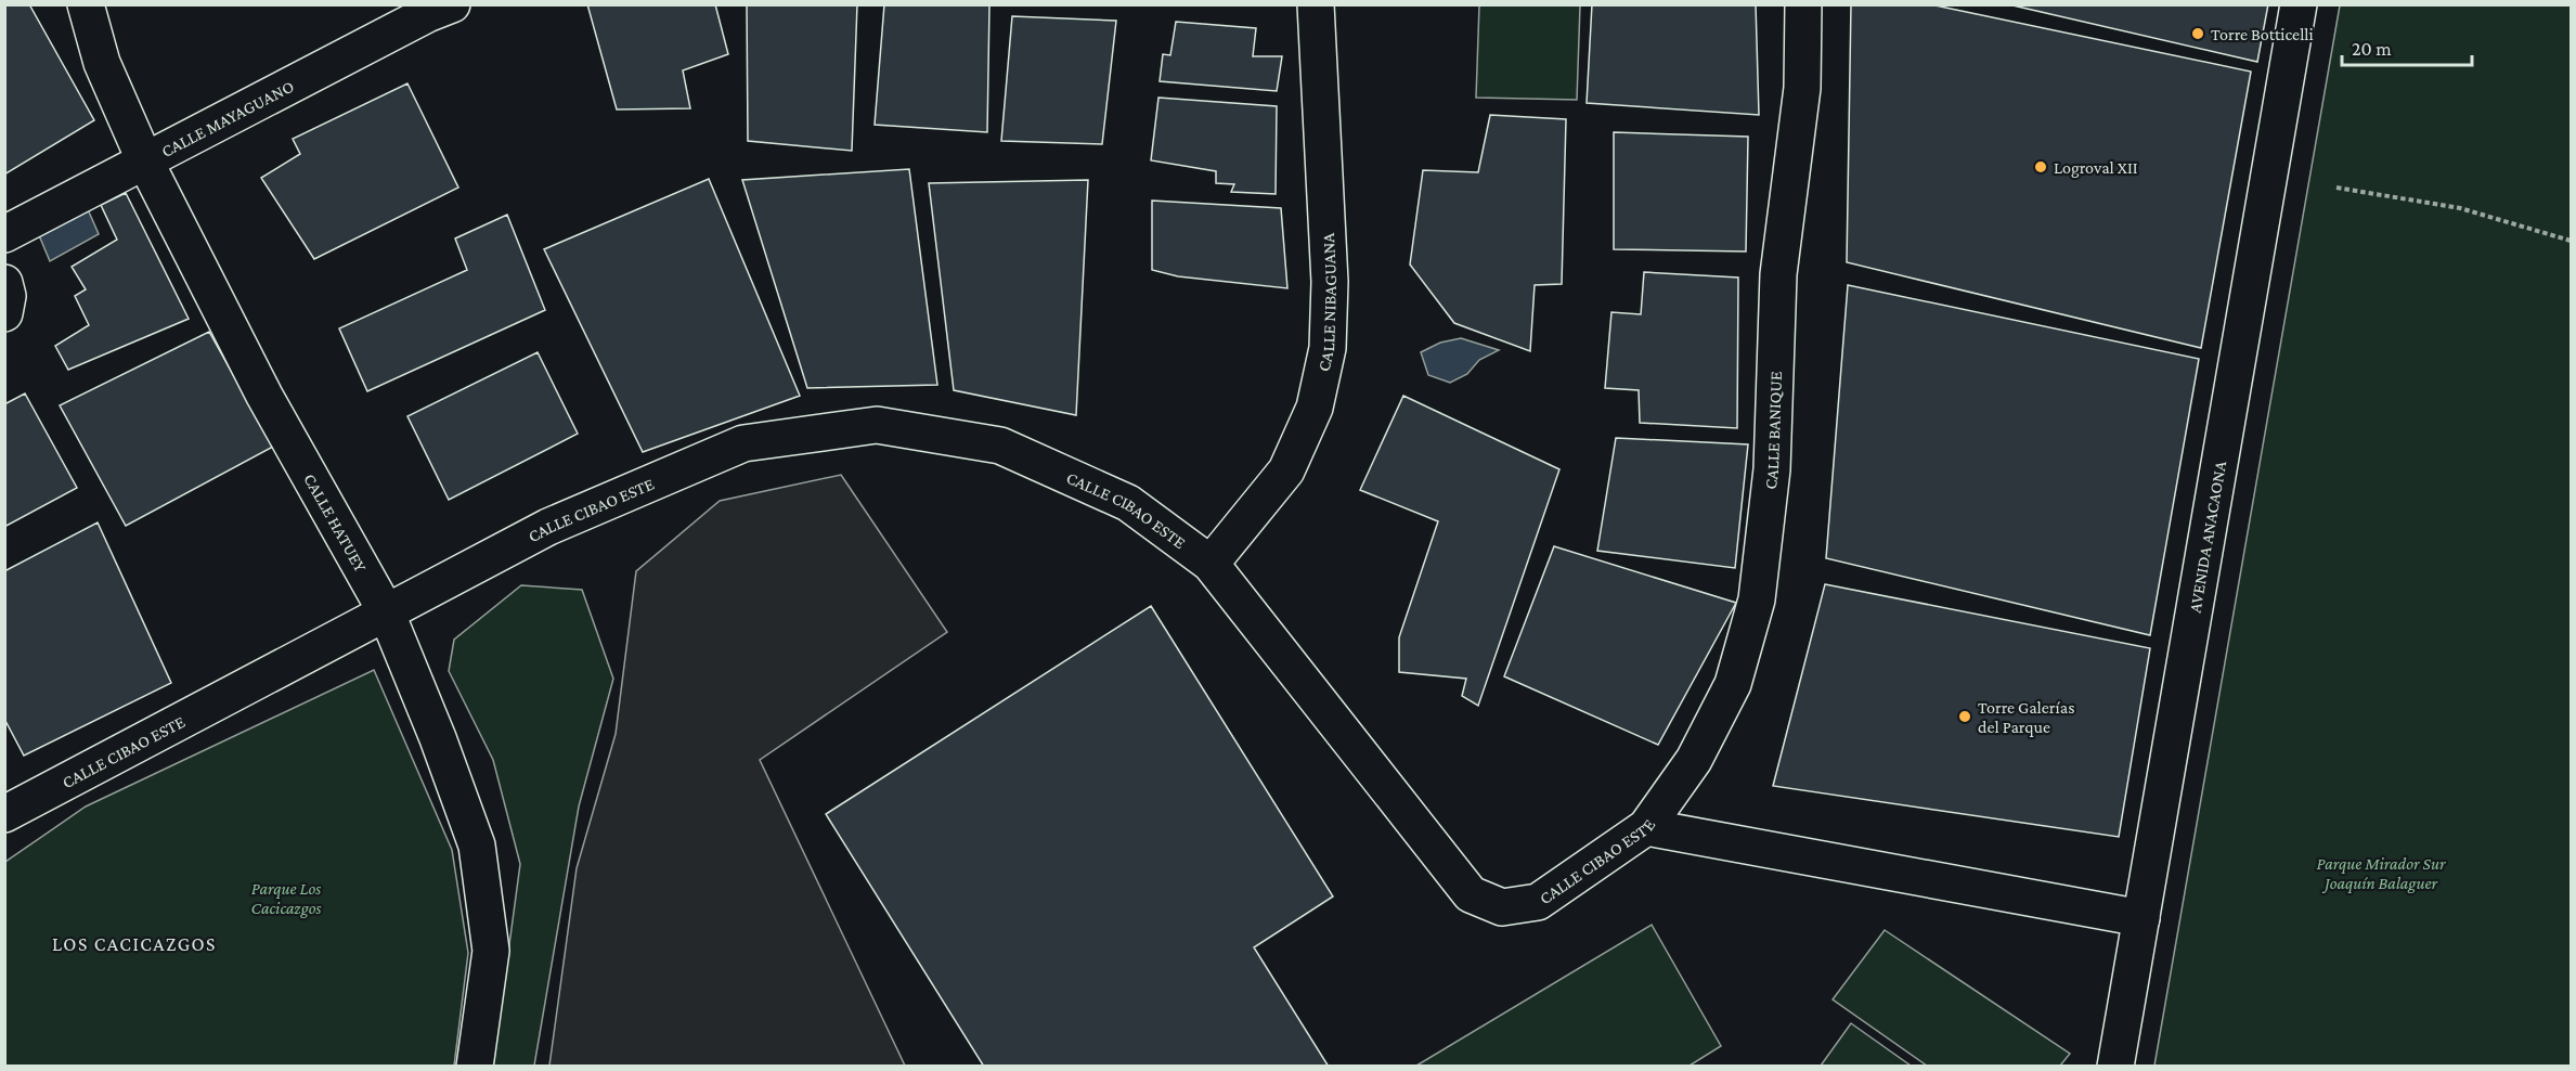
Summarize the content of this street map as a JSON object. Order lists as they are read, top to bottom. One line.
{"streets":{"street":["CALLE MAYAGUANO","CALLE NIBAGUANA","CALLE BANIQUE","CALLE CIBAO ESTE","CALLE HATUEY","AVENIDA ANACAONA"]},"crossings":[["CALLE MAYAGUANO","CALLE HATUEY"],["CALLE NIBAGUANA","CALLE CIBAO ESTE"],["CALLE BANIQUE","CALLE CIBAO ESTE"],["CALLE CIBAO ESTE","CALLE HATUEY"],["CALLE CIBAO ESTE","AVENIDA ANACAONA"]],"districts":["LOS CACICAZGOS"],"parks":["Parque Mirador Sur Joaquín Balaguer","Parque Los Cacicazgos"],"places":["Torre Botticelli","Logroval XII","Torre Galerías del Parque"],"scale_bar":"20 m"}
